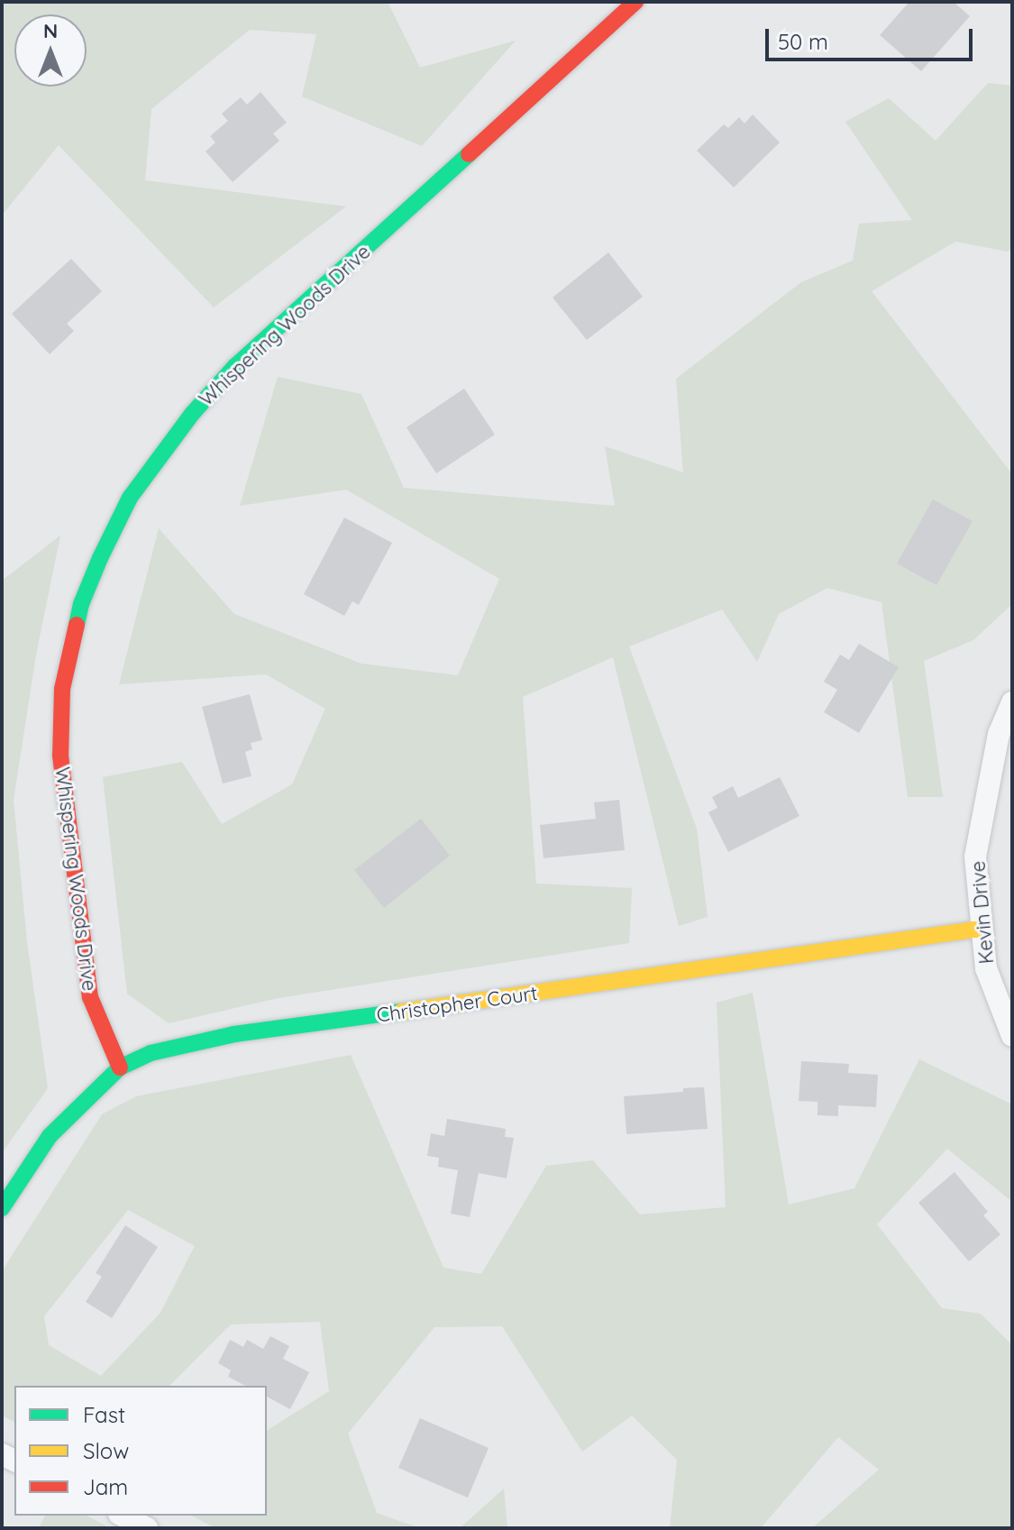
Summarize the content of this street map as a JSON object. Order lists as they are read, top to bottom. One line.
{"streets":{"street":["Whispering Woods Drive","Kevin Drive","Christopher Court"]},"crossings":[["Whispering Woods Drive","Christopher Court"],["Kevin Drive","Christopher Court"]],"legend":["Fast","Slow","Jam"],"scale_bar":"50 m","north":"top"}
